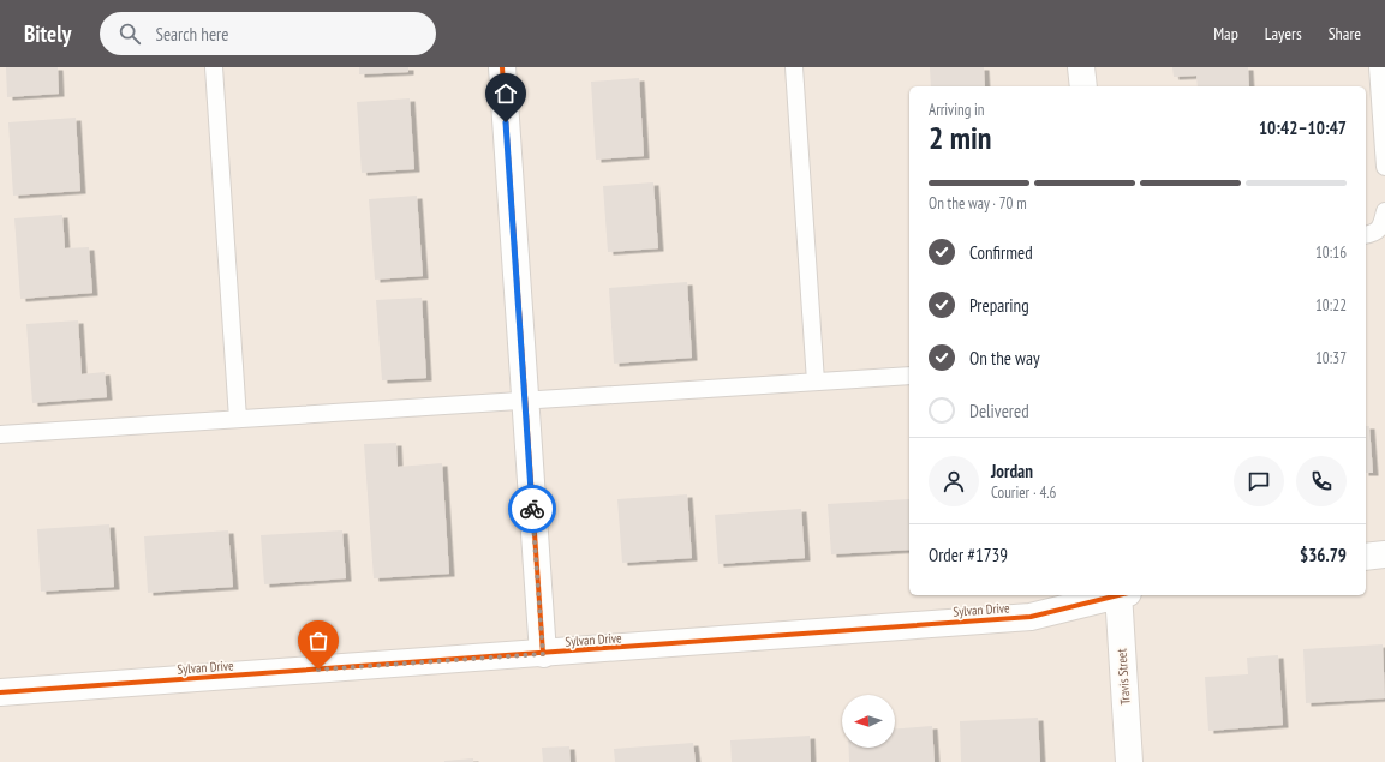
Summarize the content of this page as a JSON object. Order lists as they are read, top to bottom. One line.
{"streets":{"street":["Sylvan Drive","Travis Street"]},"north":"left","page":{"header":"Bitely","search":"Search here","nav":["Map","Layers","Share"],"heading":["2 min","Arriving in","10:42–10:47"],"panel":["Jordan","Courier · 4.6","Order #1739","$36.79"],"bar":"On the way · 70 m","list":[["Confirmed","10:16"],["Preparing","10:22"],["On the way","10:37"],"Delivered"]}}
